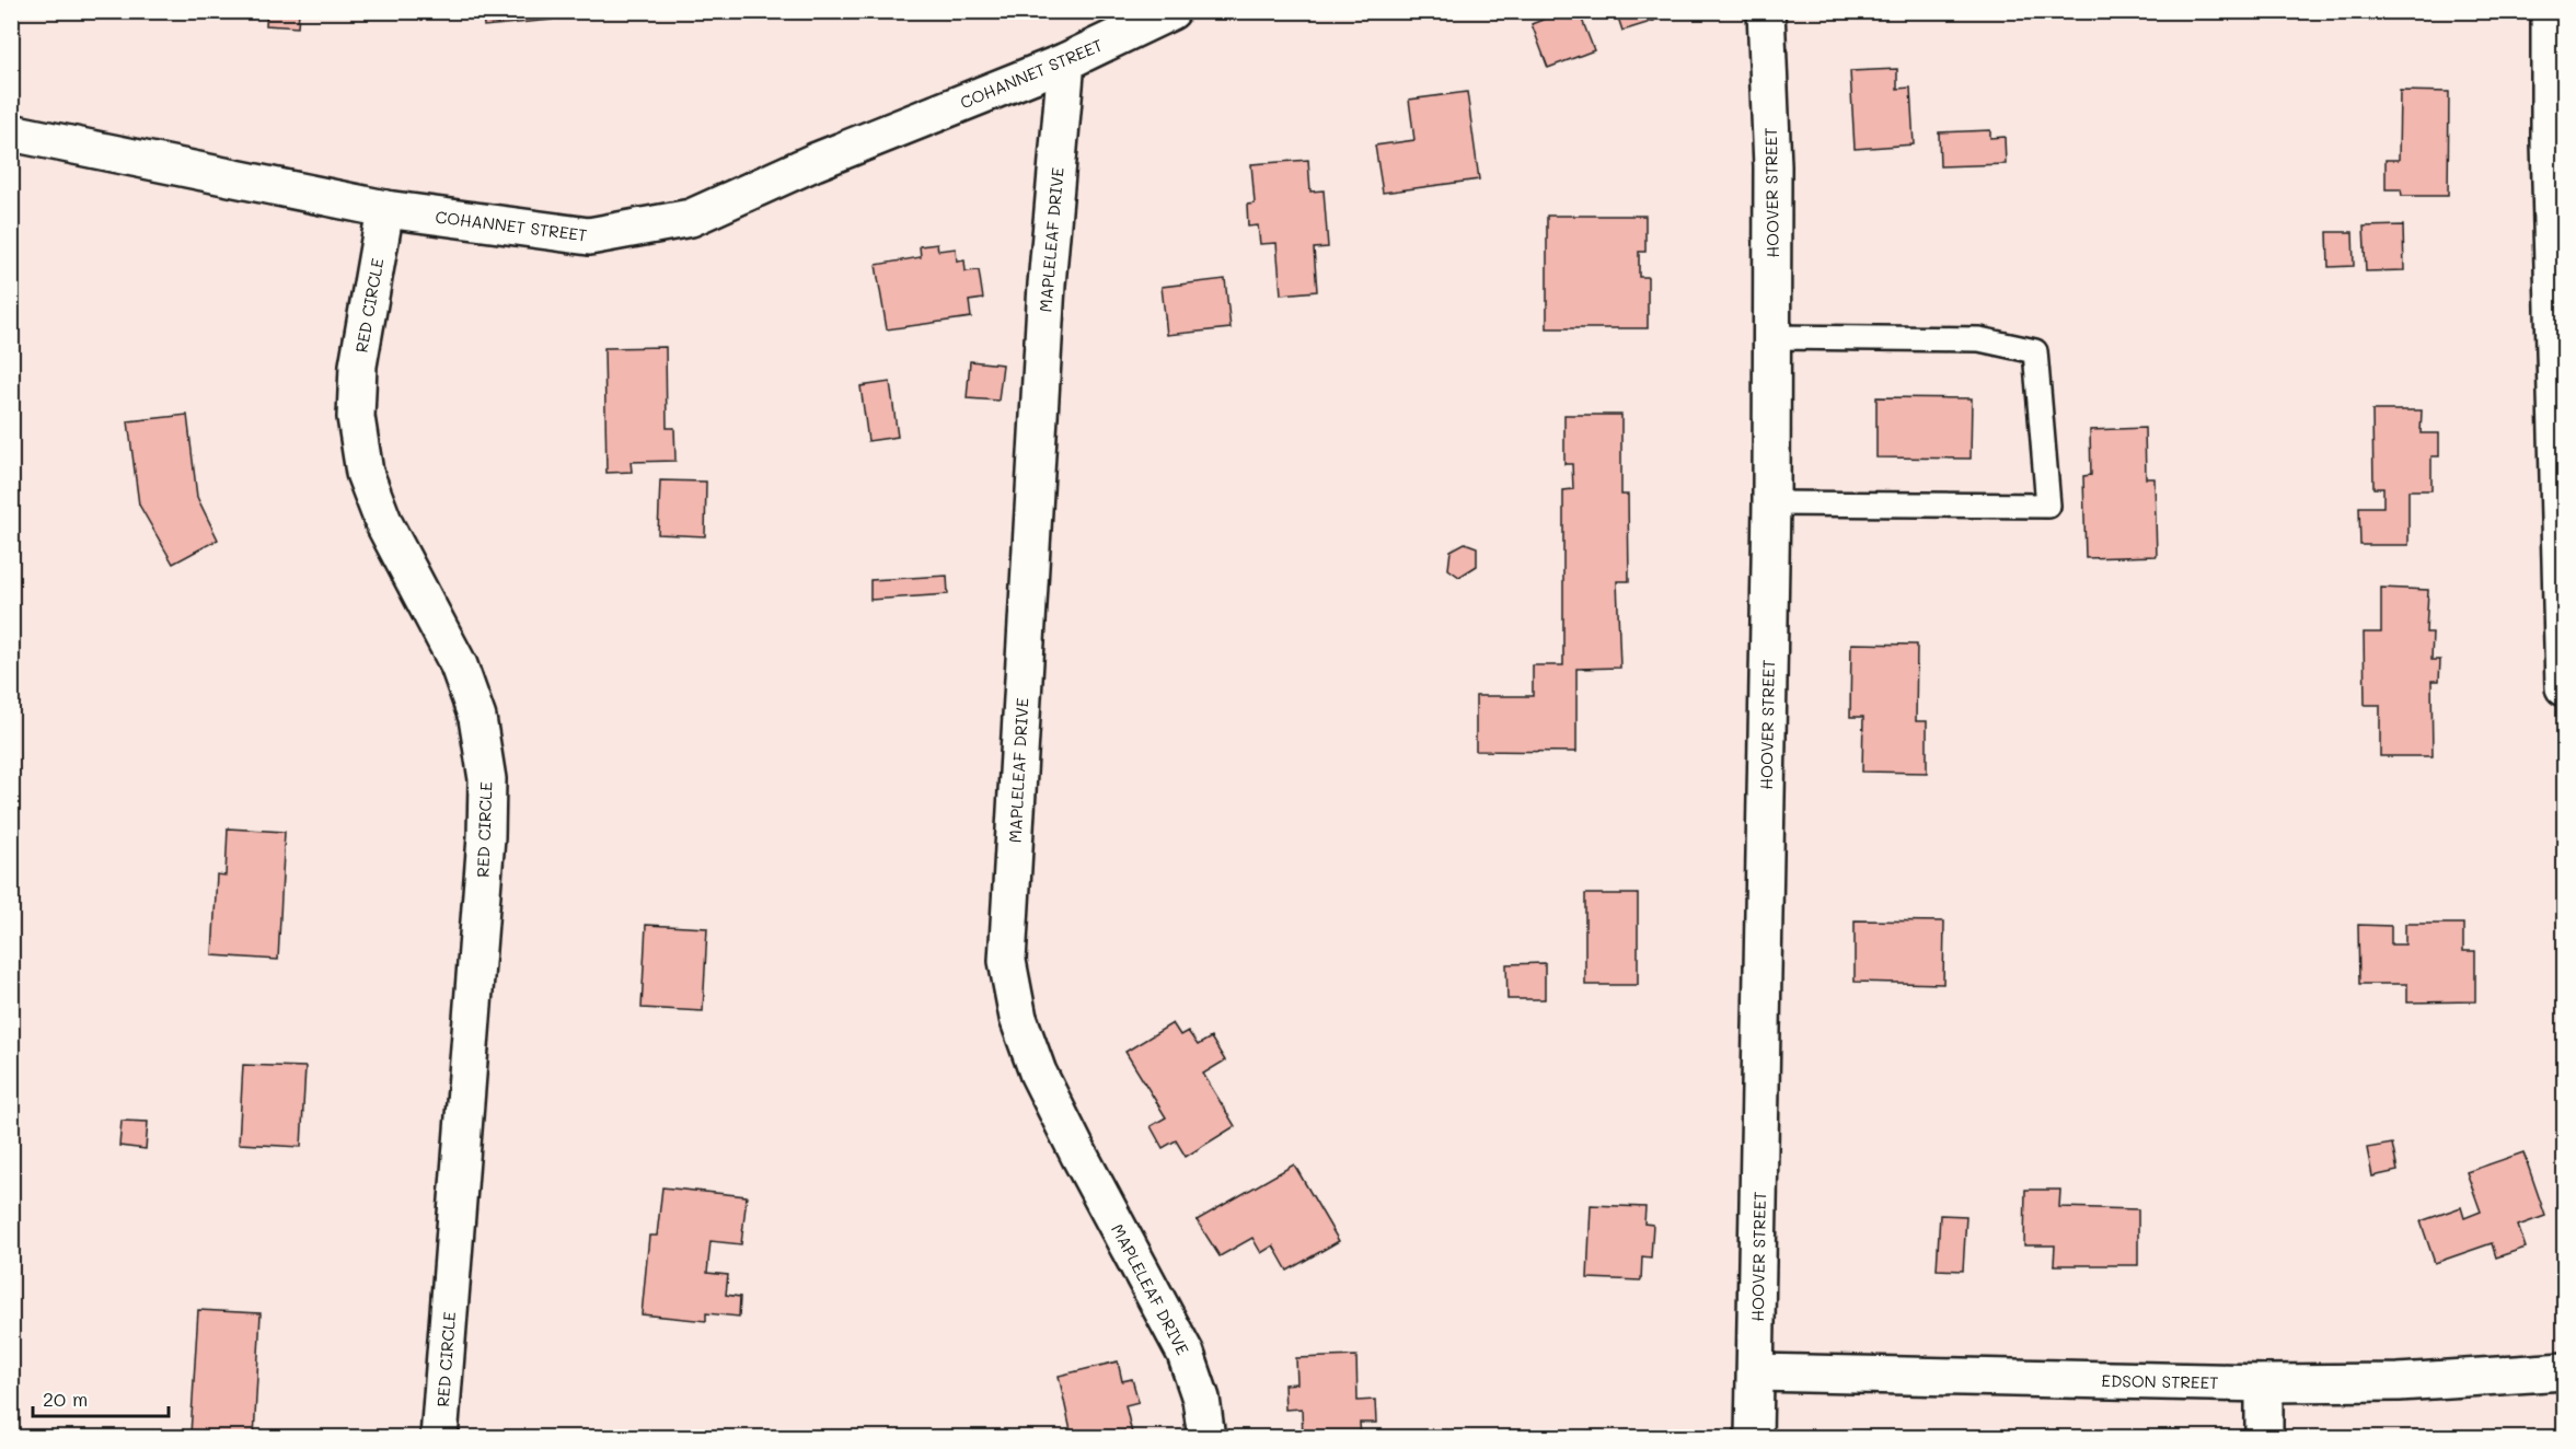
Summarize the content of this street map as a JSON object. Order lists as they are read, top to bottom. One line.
{"streets":{"street":["COHANNET STREET","HOOVER STREET","MAPLELEAF DRIVE","RED CIRCLE","EDSON STREET"]},"crossings":[["COHANNET STREET","MAPLELEAF DRIVE"],["COHANNET STREET","RED CIRCLE"],["HOOVER STREET","EDSON STREET"]],"scale_bar":"20 m"}
